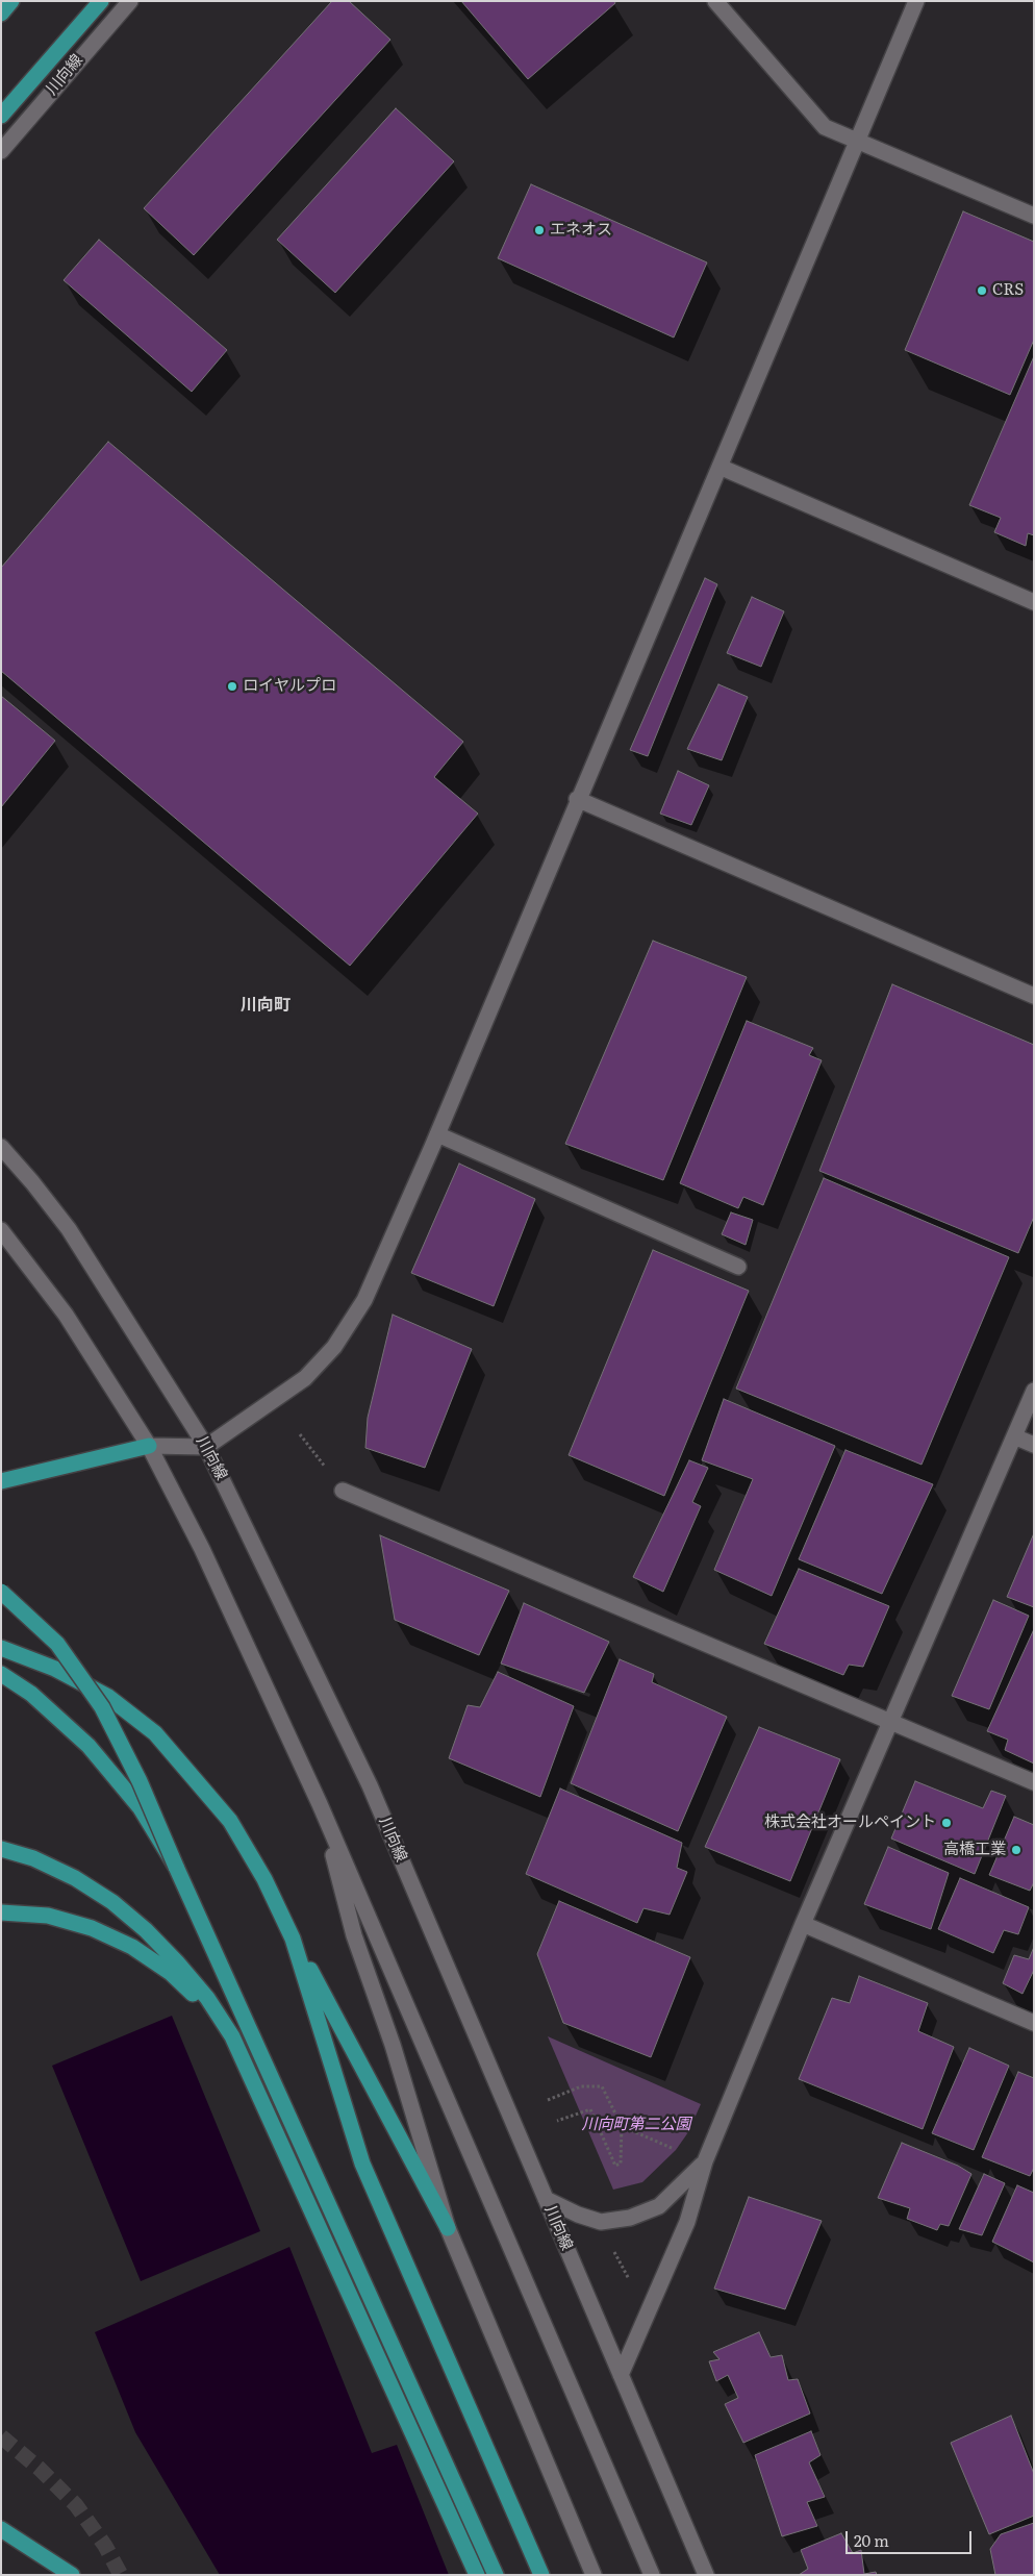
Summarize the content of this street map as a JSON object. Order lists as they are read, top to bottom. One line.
{"streets":{"street":["川向線"]},"districts":["川向町"],"parks":["川向町第二公園"],"places":["エネオス","CRS","ロイヤルプロ","株式会社オールペイント","高橋工業"],"scale_bar":"20 m"}
